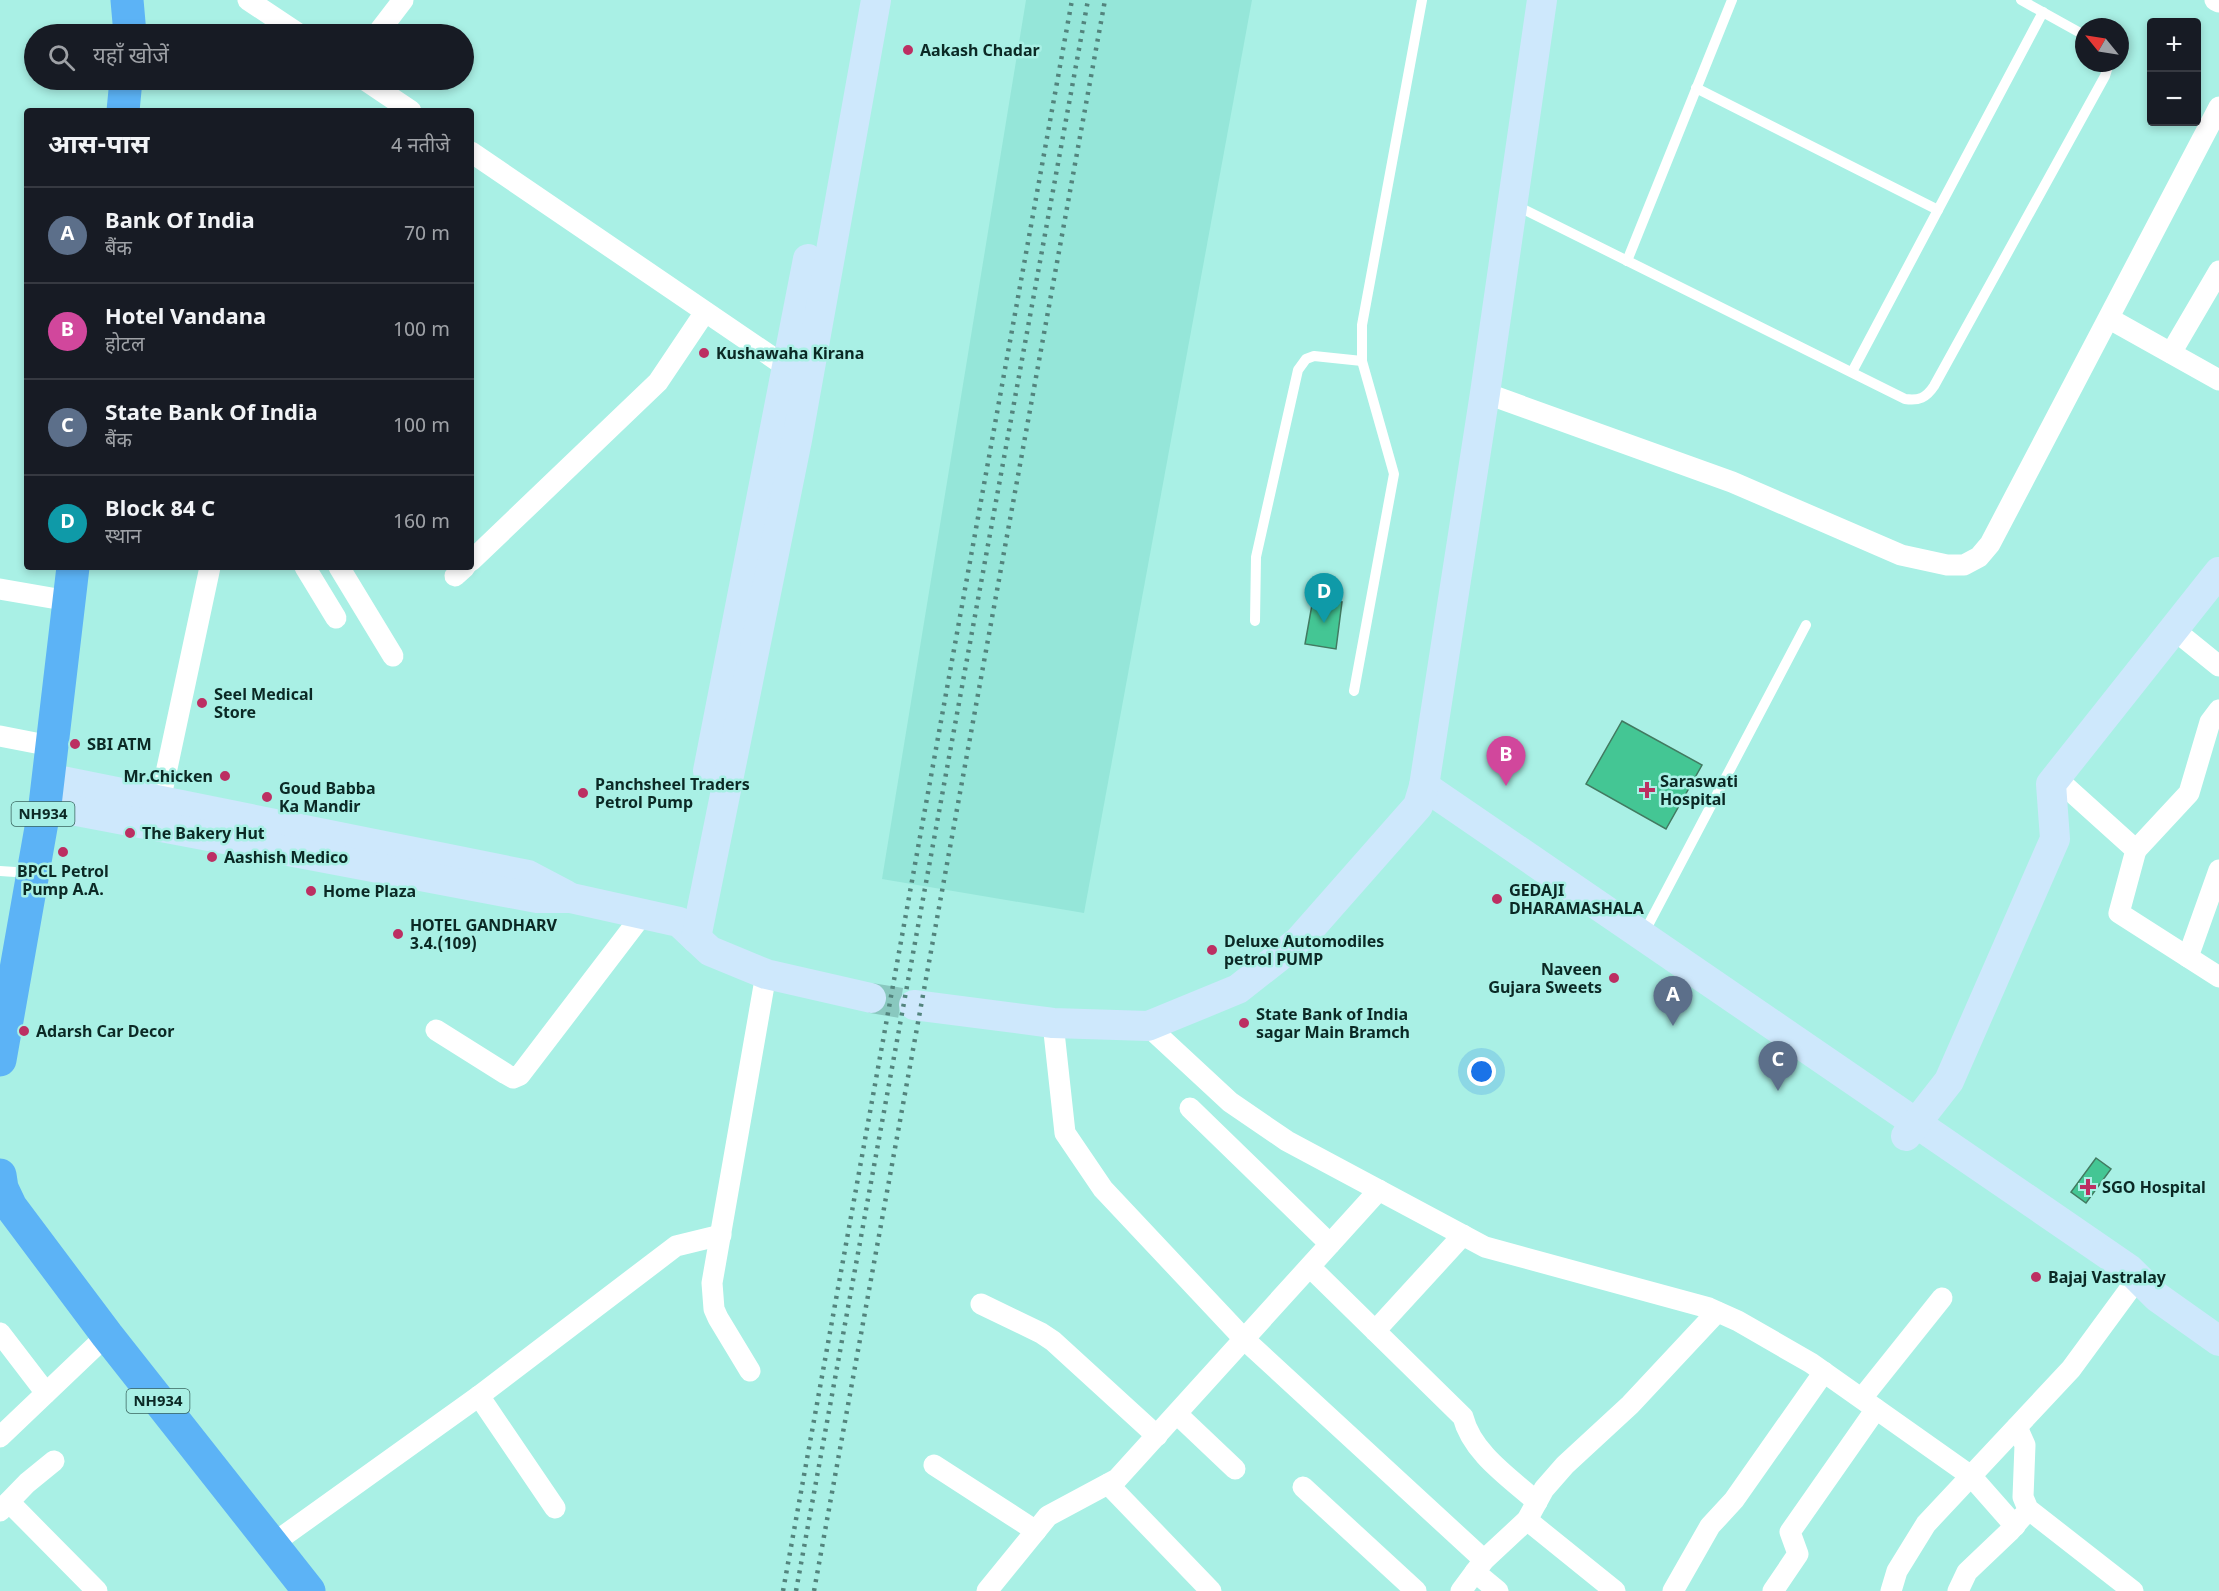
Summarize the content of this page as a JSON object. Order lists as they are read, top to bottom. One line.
{"streets":{"highway":["NH934"]},"places":{"other":["Aakash Chadar","Kushawaha Kirana","Seel Medical Store","SBI ATM","Mr.Chicken","Panchsheel Traders Petrol Pump","Goud Babba Ka Mandir","The Bakery Hut","BPCL Petrol Pump A.A.","Aashish Medico","Home Plaza","GEDAJI DHARAMASHALA","HOTEL GANDHARV 3.4.(109)","Deluxe Automodiles petrol PUMP","Naveen Gujara Sweets","State Bank of India sagar Main Bramch","Adarsh Car Decor","Bajaj Vastralay"],"health":["Saraswati Hospital","SGO Hospital"]},"north":"top left","page":{"map_buttons":["+","−"],"search":"यहाँ खोजें","heading":["आस-पास","4 नतीजे"],"list":[{"mark":"A","name":"Bank Of India","note":"बैंक","value":"70 m"},{"mark":"B","name":"Hotel Vandana","note":"होटल","value":"100 m"},{"mark":"C","name":"State Bank Of India","note":"बैंक","value":"100 m"},{"mark":"D","name":"Block 84 C","note":"स्थान","value":"160 m"}],"pins":["D","B","A","C"]}}
